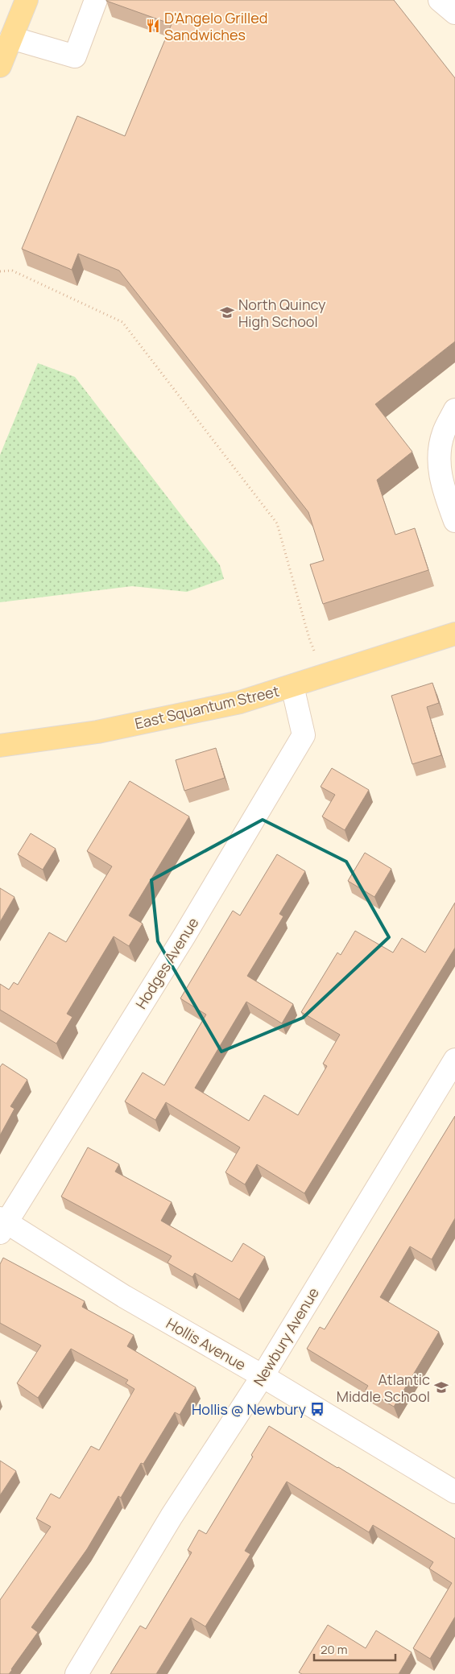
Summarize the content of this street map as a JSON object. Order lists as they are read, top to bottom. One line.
{"streets":{"main road":["East Squantum Street"],"street":["Hodges Avenue","Newbury Avenue","Hollis Avenue"]},"crossings":[["East Squantum Street","Hodges Avenue"],["Hodges Avenue","Hollis Avenue"],["Newbury Avenue","Hollis Avenue"]],"places":{"restaurant":["D'Angelo Grilled Sandwiches"],"school or university":["North Quincy High School","Atlantic Middle School"],"bus stop":["Hollis @ Newbury"]},"scale_bar":"20 m"}
